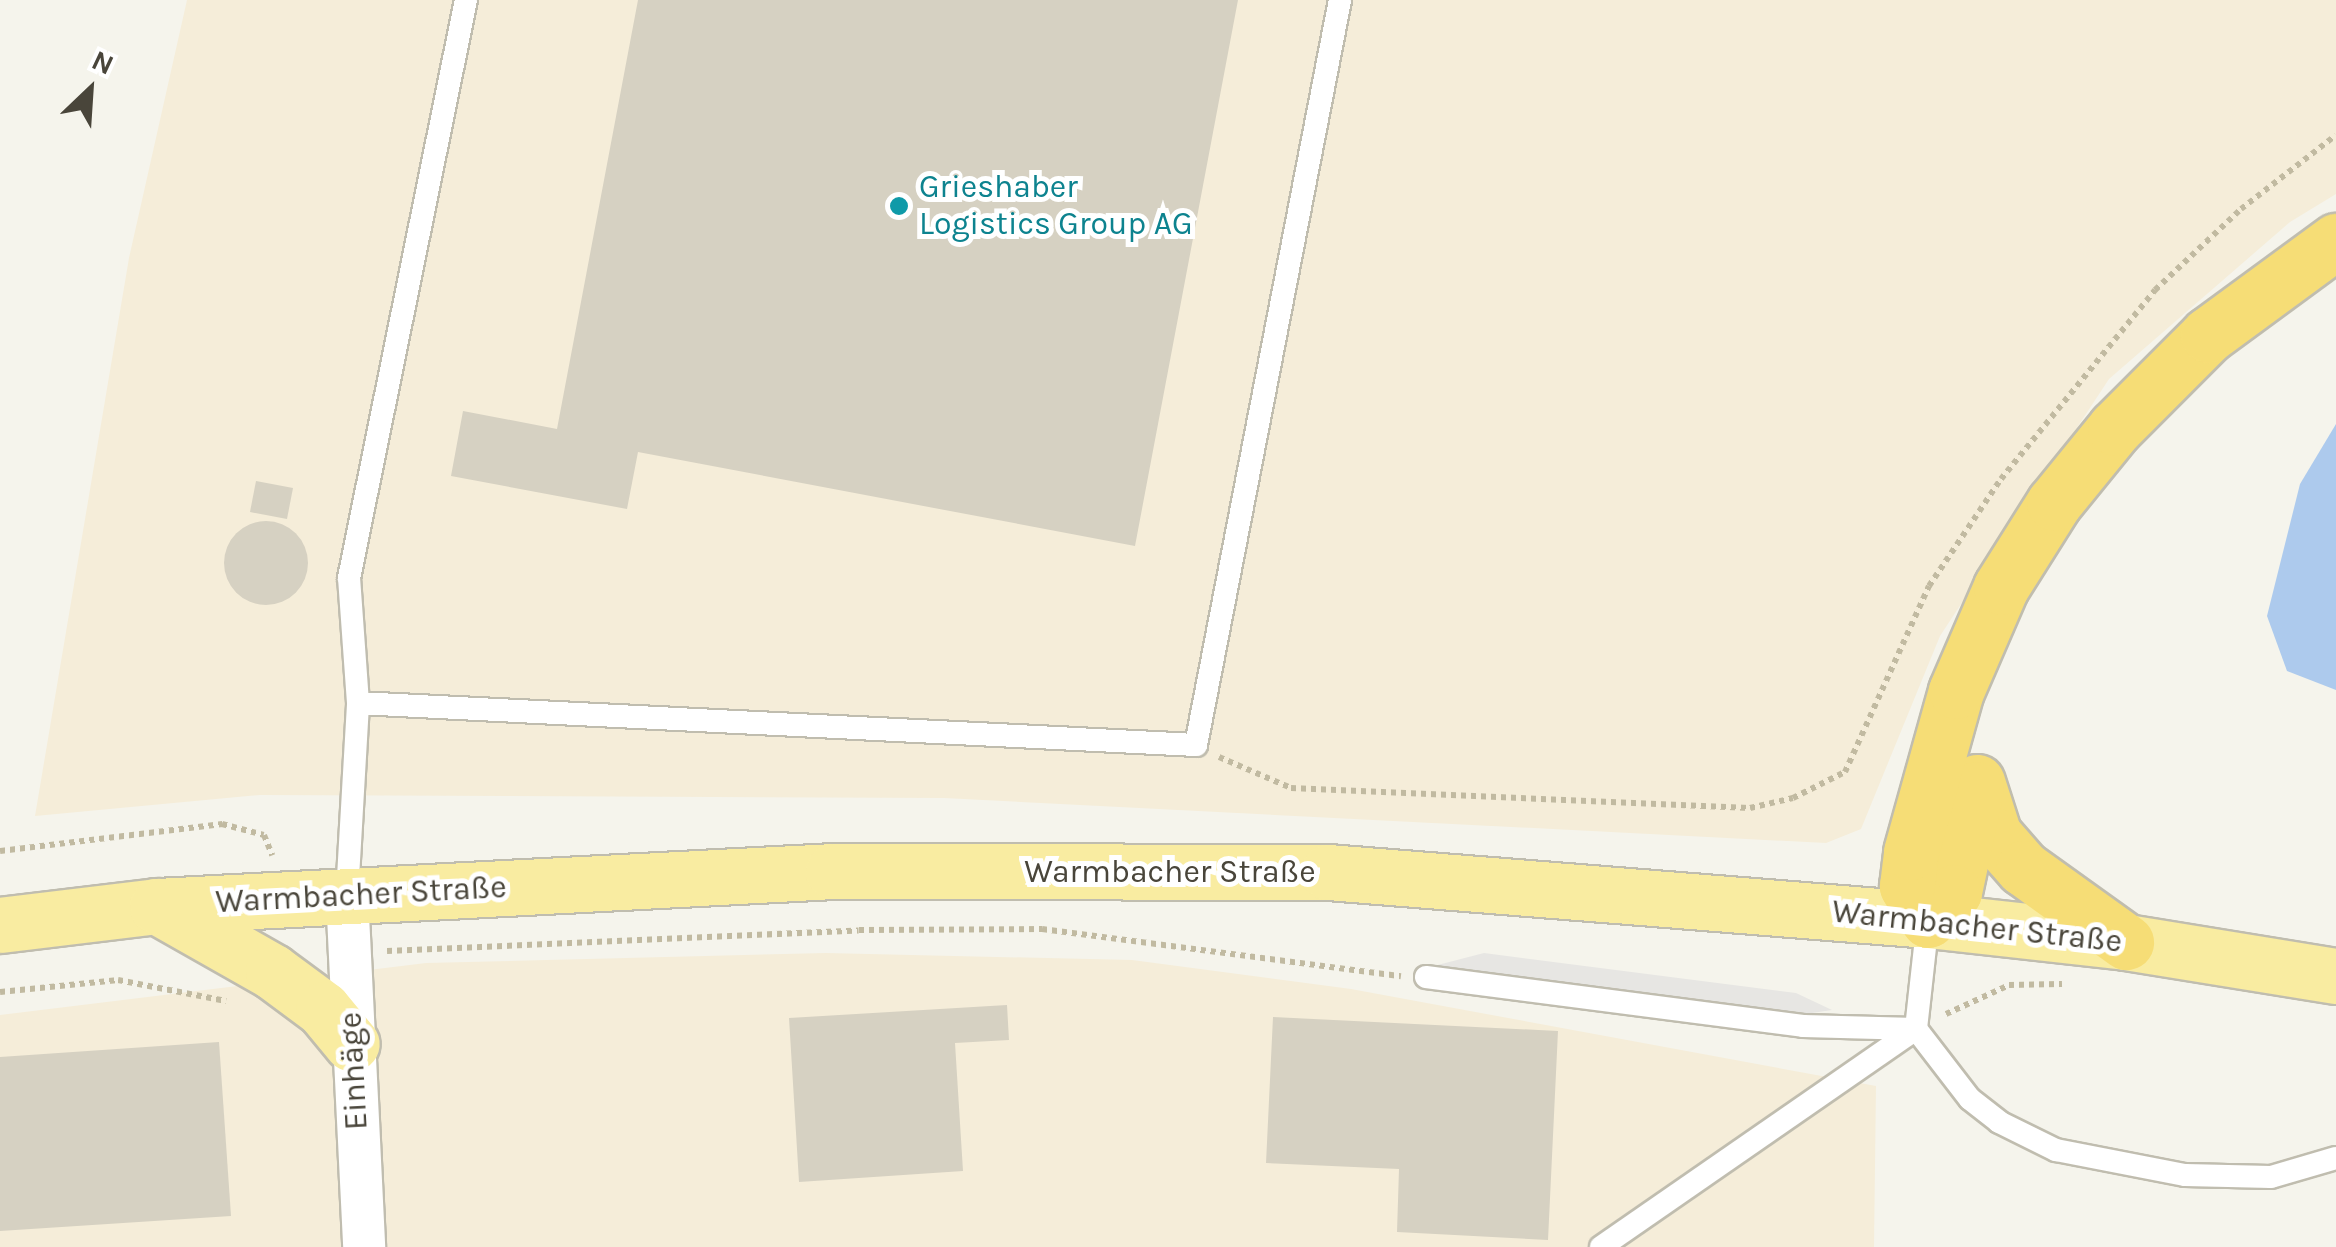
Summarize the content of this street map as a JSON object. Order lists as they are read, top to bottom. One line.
{"streets":{"main road":["Warmbacher Straße"],"street":["Einhäge"]},"crossings":[["Warmbacher Straße","Einhäge"]],"places":["Grieshaber Logistics Group AG"],"north":"top right"}
